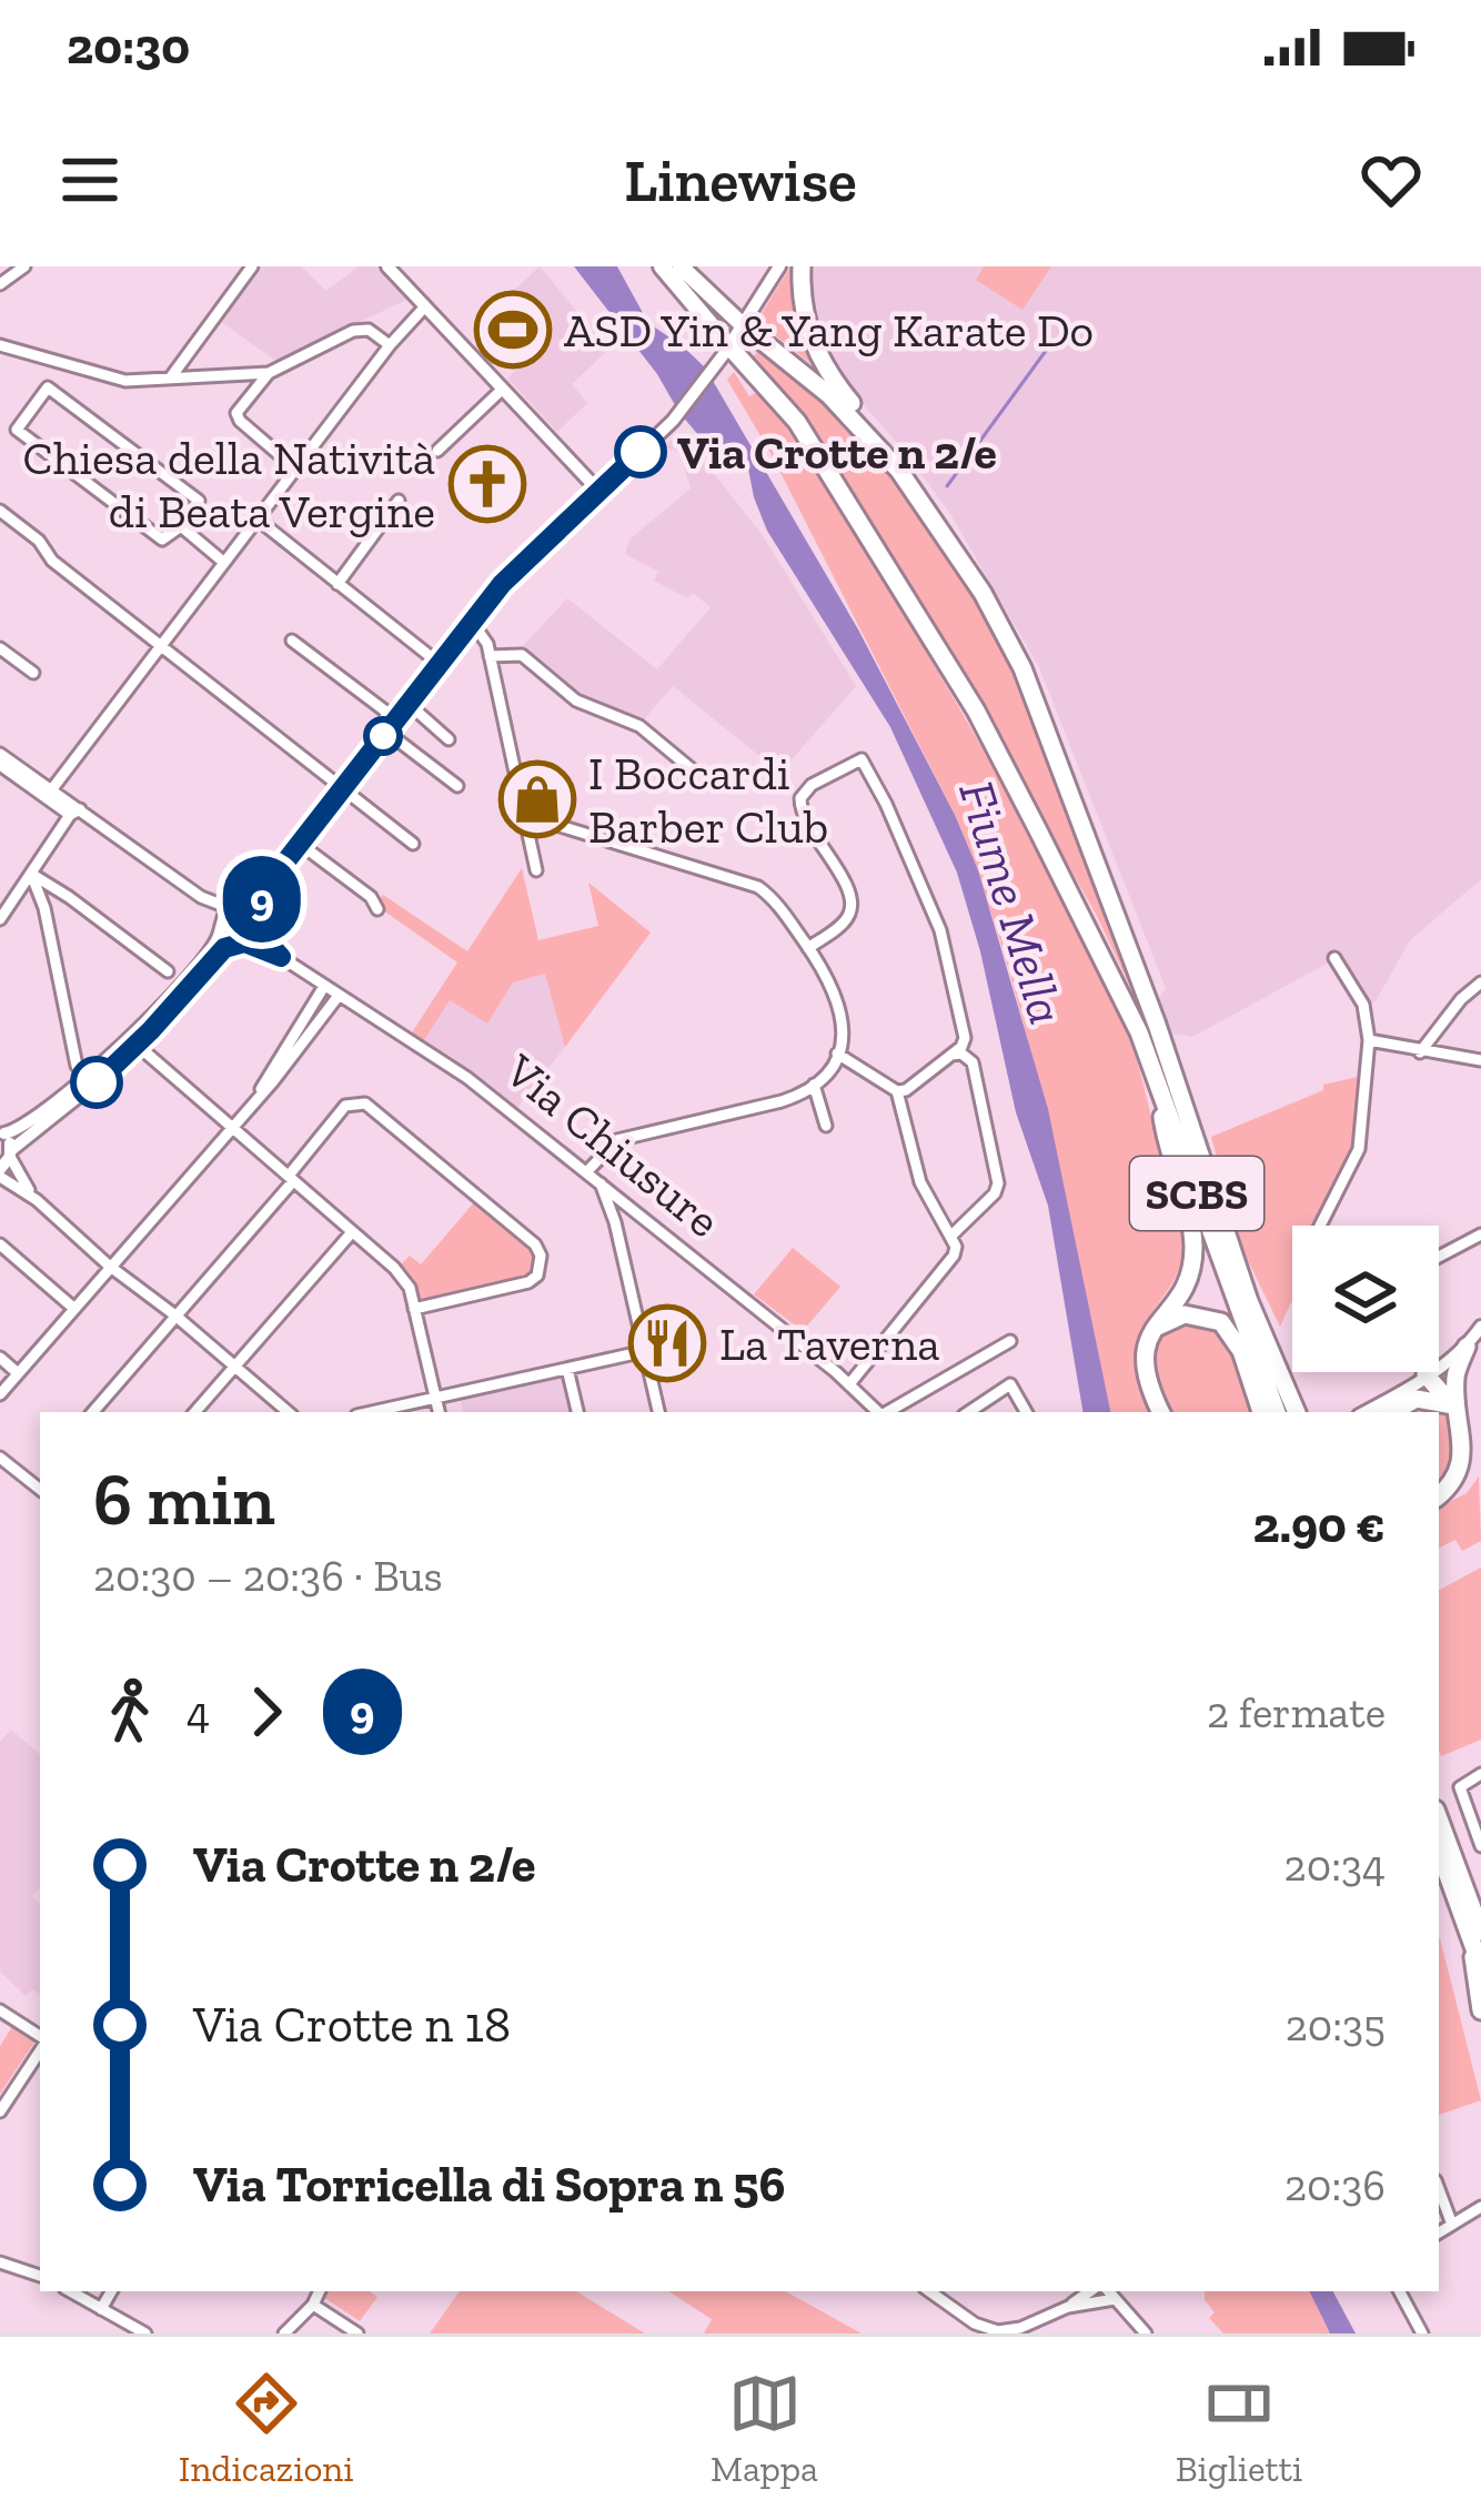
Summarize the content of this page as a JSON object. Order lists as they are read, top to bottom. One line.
{"streets":{"highway":["SCBS"],"street":["Via Chiusure"]},"water":["Fiume Mella"],"places":{"sports":["ASD Yin & Yang Karate Do"],"other":["Via Crotte n 2/e"],"church":["Chiesa della Natività di Beata Vergine"],"shop":["I Boccardi Barber Club"],"restaurant":["La Taverna"]},"lines":["bus line 9"],"page":{"status":"20:30","header":"Linewise","on_map":"9","heading":["6 min","20:30 – 20:36 · Bus","2.90 €"],"legs":["4","9","2 fermate"],"list":[{"name":"Via Crotte n 2/e","value":"20:34"},{"name":"Via Crotte n 18","value":"20:35"},{"name":"Via Torricella di Sopra n 56","value":"20:36"}],"tabs":["Indicazioni","Mappa","Biglietti"]}}
